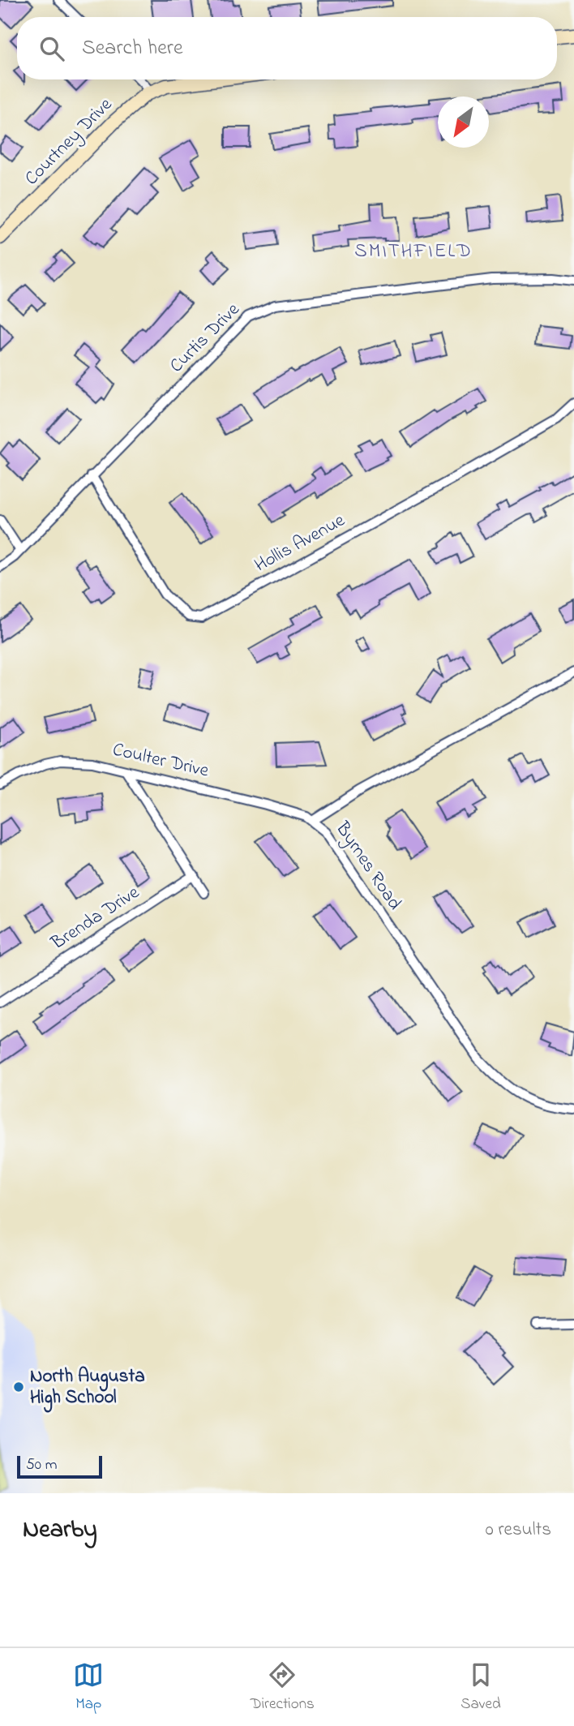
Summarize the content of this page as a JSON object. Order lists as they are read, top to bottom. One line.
{"streets":{"street":["Courtney Drive","Curtis Drive","Hollis Avenue","Coulter Drive","Byrnes Road","Brenda Drive"]},"crossings":[["Curtis Drive","Hollis Avenue"],["Coulter Drive","Byrnes Road"]],"districts":["SMITHFIELD"],"places":["North Augusta High School"],"scale_bar":"50 m","north":"bottom left","page":{"search":"Search here","scale":"50 m","heading":["Nearby","0 results"],"nav":["Map","Directions","Saved"]}}
